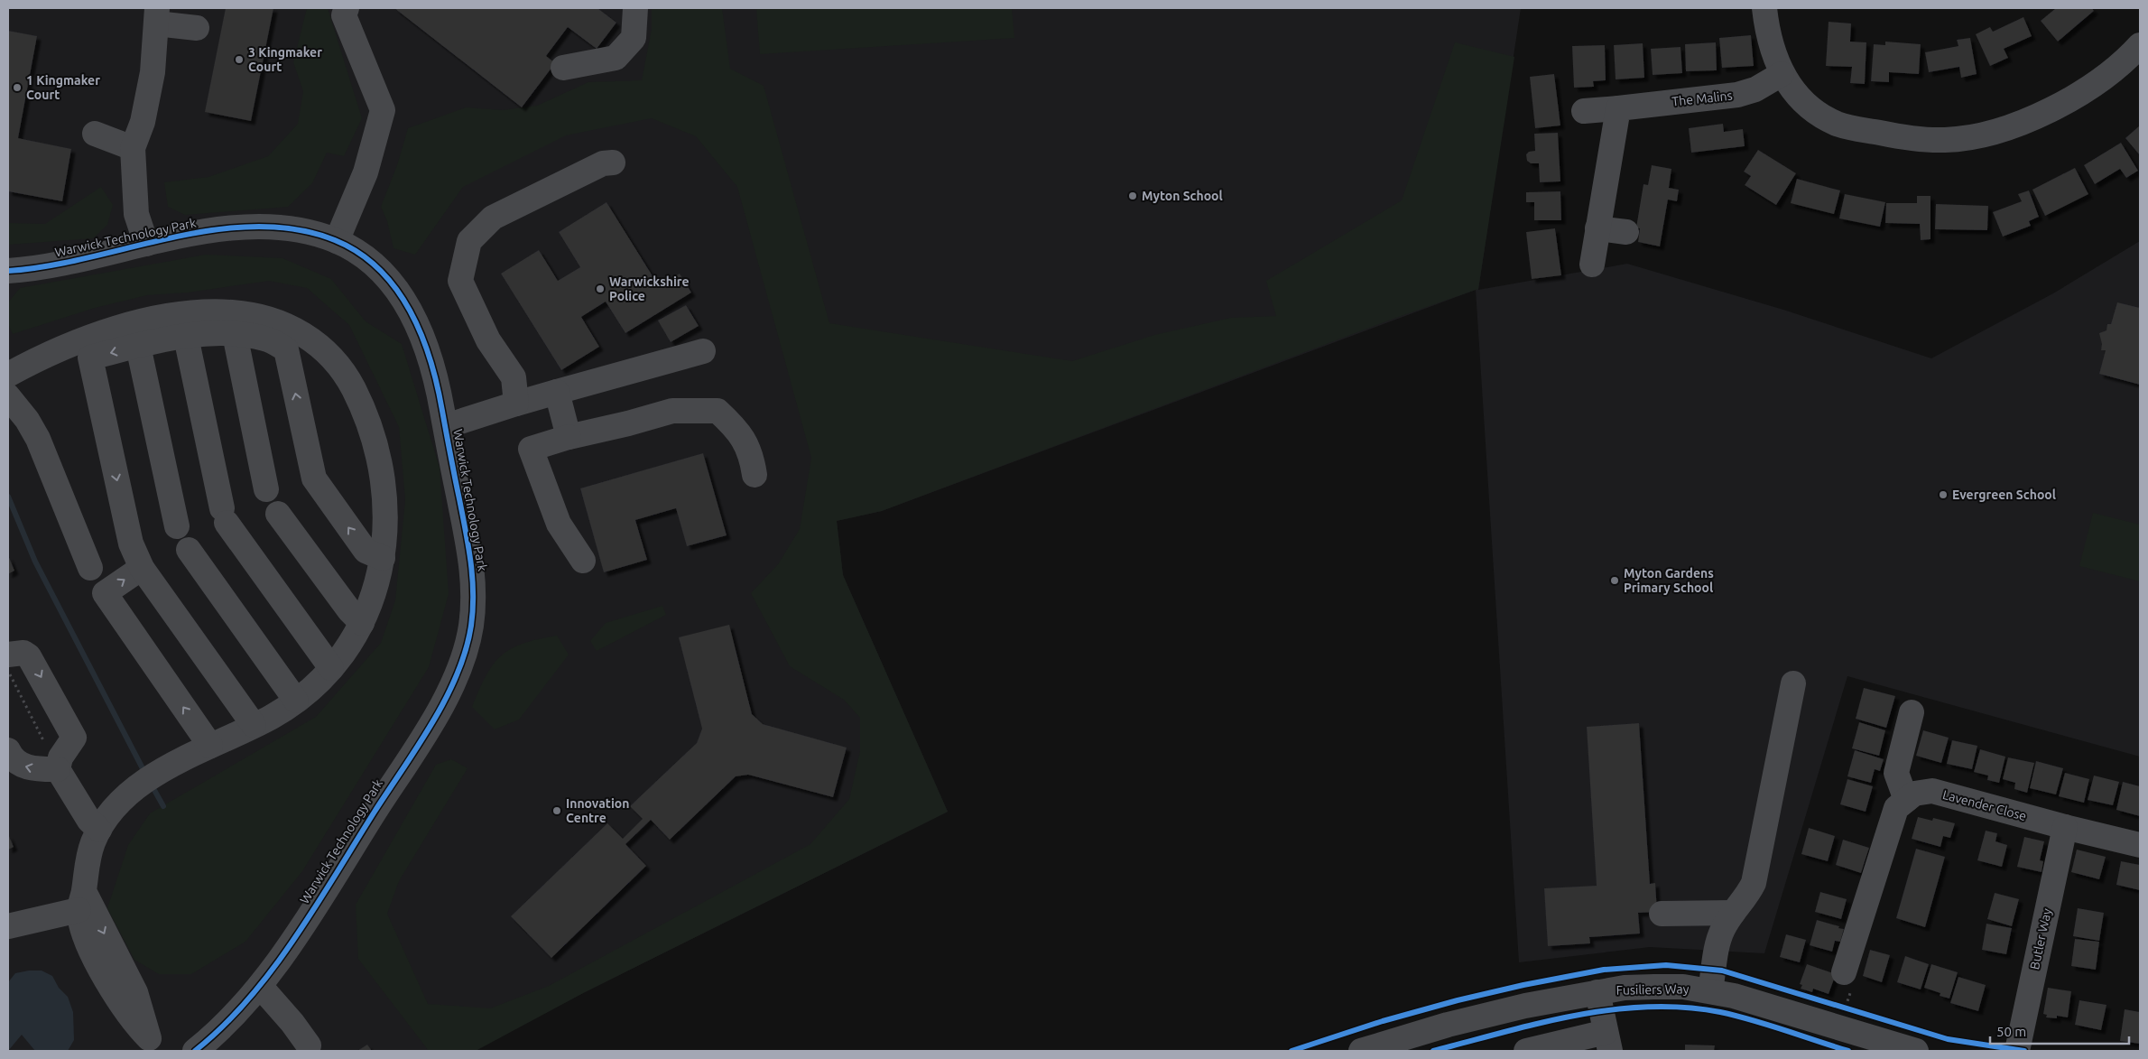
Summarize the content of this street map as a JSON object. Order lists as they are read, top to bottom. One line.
{"streets":{"street":["The Malins","Warwick Technology Park","Lavender Close","Butler Way","Fusiliers Way"]},"crossings":[["Lavender Close","Butler Way"]],"places":["3 Kingmaker Court","1 Kingmaker Court","Myton School","Warwickshire Police","Evergreen School","Myton Gardens Primary School","Innovation Centre"],"scale_bar":"50 m"}
